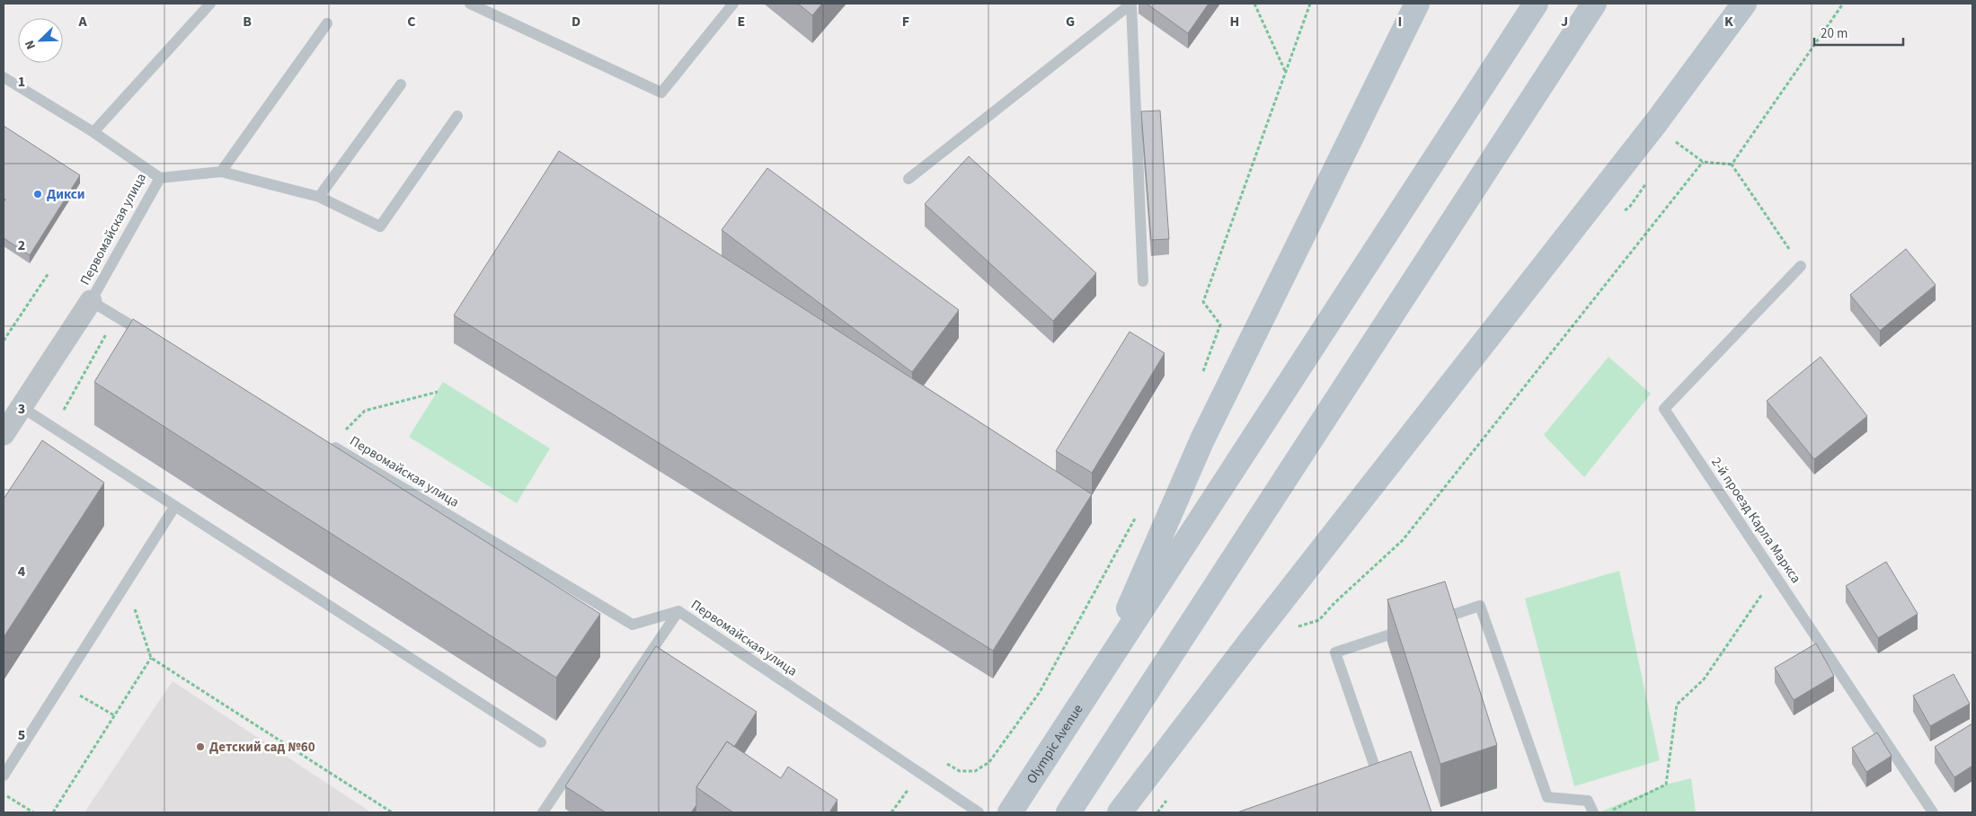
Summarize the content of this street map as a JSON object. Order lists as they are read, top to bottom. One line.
{"streets":{"main road":["Olympic Avenue"],"lane":["Первомайская улица","2-й проезд Карла Маркса"]},"places":["Дикси","Детский сад №60"],"scale_bar":"20 m","north":"bottom left","grid":{"columns":["A","B","C","D","E","F","G","H","I","J","K"],"rows":["1","2","3","4","5"]}}
